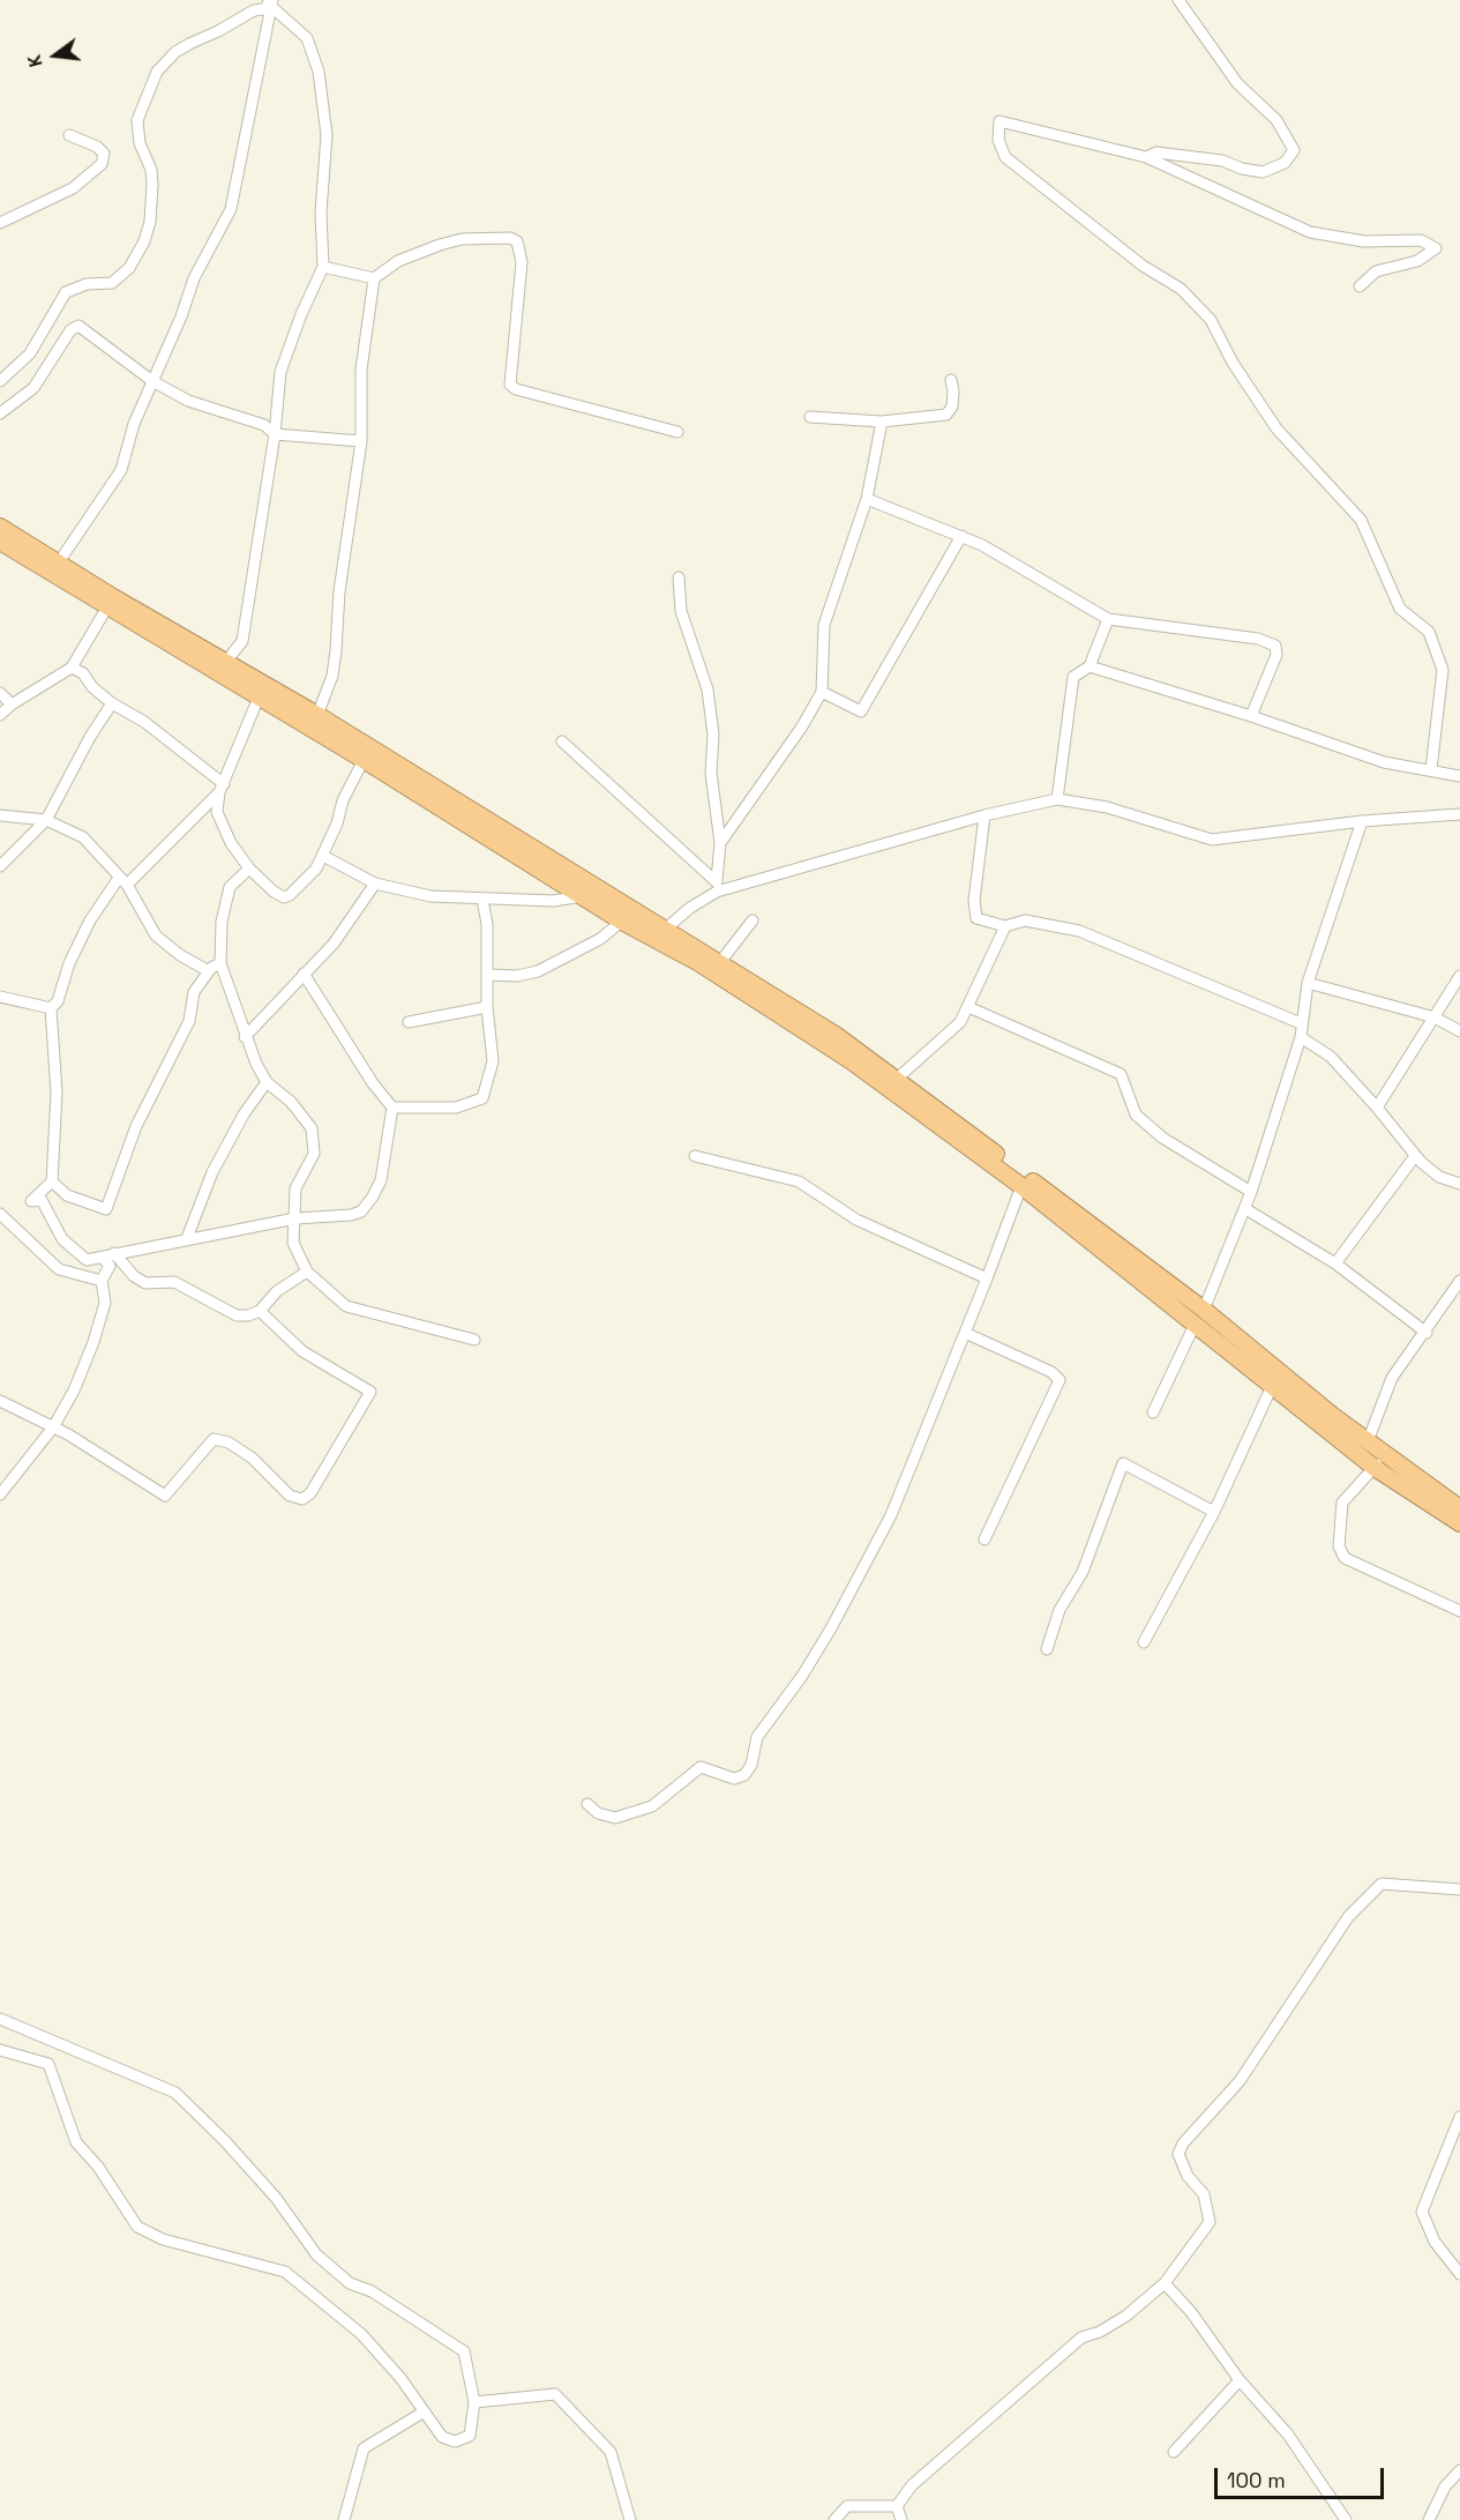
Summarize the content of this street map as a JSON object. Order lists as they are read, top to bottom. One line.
{"scale_bar":"100 m","north":"left"}
